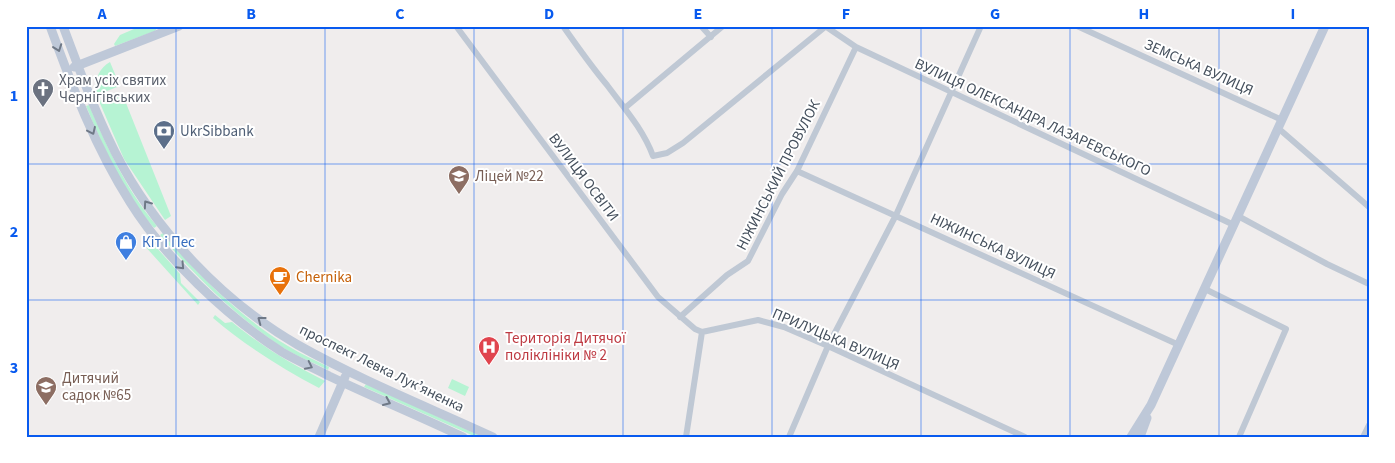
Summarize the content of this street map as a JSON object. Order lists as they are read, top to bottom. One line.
{"streets":{"main road":["проспект Левка Лукʼяненка"],"street":["ЗЕМСЬКА ВУЛИЦЯ","ВУЛИЦЯ ОЛЕКСАНДРА ЛАЗАРЕВСЬКОГО","НІЖИНСЬКИЙ ПРОВУЛОК","ВУЛИЦЯ ОСВІТИ","НІЖИНСЬКА ВУЛИЦЯ","ПРИЛУЦЬКА ВУЛИЦЯ"]},"crossings":[["ВУЛИЦЯ ОЛЕКСАНДРА ЛАЗАРЕВСЬКОГО","НІЖИНСЬКИЙ ПРОВУЛОК"],["НІЖИНСЬКИЙ ПРОВУЛОК","ВУЛИЦЯ ОСВІТИ"],["НІЖИНСЬКИЙ ПРОВУЛОК","НІЖИНСЬКА ВУЛИЦЯ"],["ВУЛИЦЯ ОСВІТИ","ПРИЛУЦЬКА ВУЛИЦЯ"]],"places":{"church":["Храм усіх святих Чернігівських"],"bank":["UkrSibbank"],"school or university":["Ліцей №22","Дитячий садок №65"],"shop":["Кіт і Пес"],"cafe":["Chernika"],"hospital":["Територія Дитячої поліклініки № 2"]},"grid":{"columns":["A","B","C","D","E","F","G","H","I"],"rows":["1","2","3"]}}
